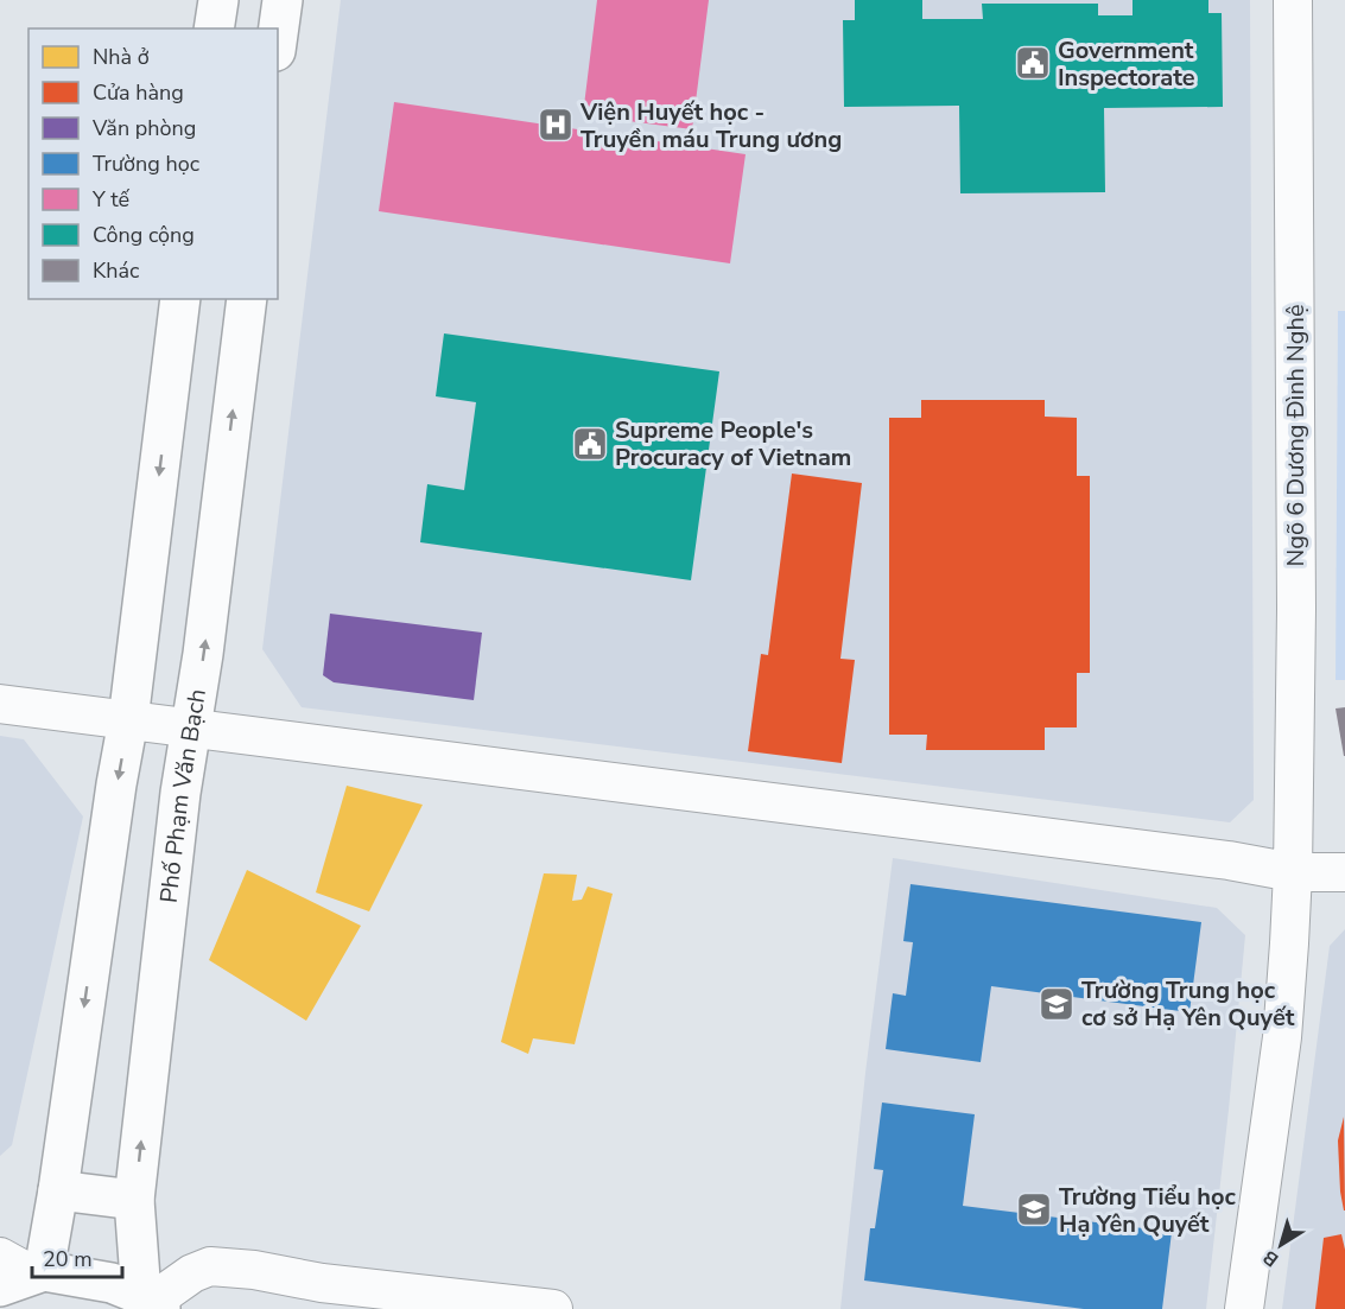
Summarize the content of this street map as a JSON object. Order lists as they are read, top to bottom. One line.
{"streets":{"main road":["Phố Phạm Văn Bạch"],"street":["Ngõ 6 Dương Đình Nghệ"]},"places":{"public building":["Government Inspectorate","Supreme People's Procuracy of Vietnam"],"hospital":["Viện Huyết học - Truyền máu Trung ương"],"school or university":["Trường Trung học cơ sở Hạ Yên Quyết","Trường Tiểu học Hạ Yên Quyết"]},"legend":["Nhà ở","Cửa hàng","Văn phòng","Trường học","Y tế","Công cộng","Khác"],"scale_bar":"20 m","north":"bottom left"}
